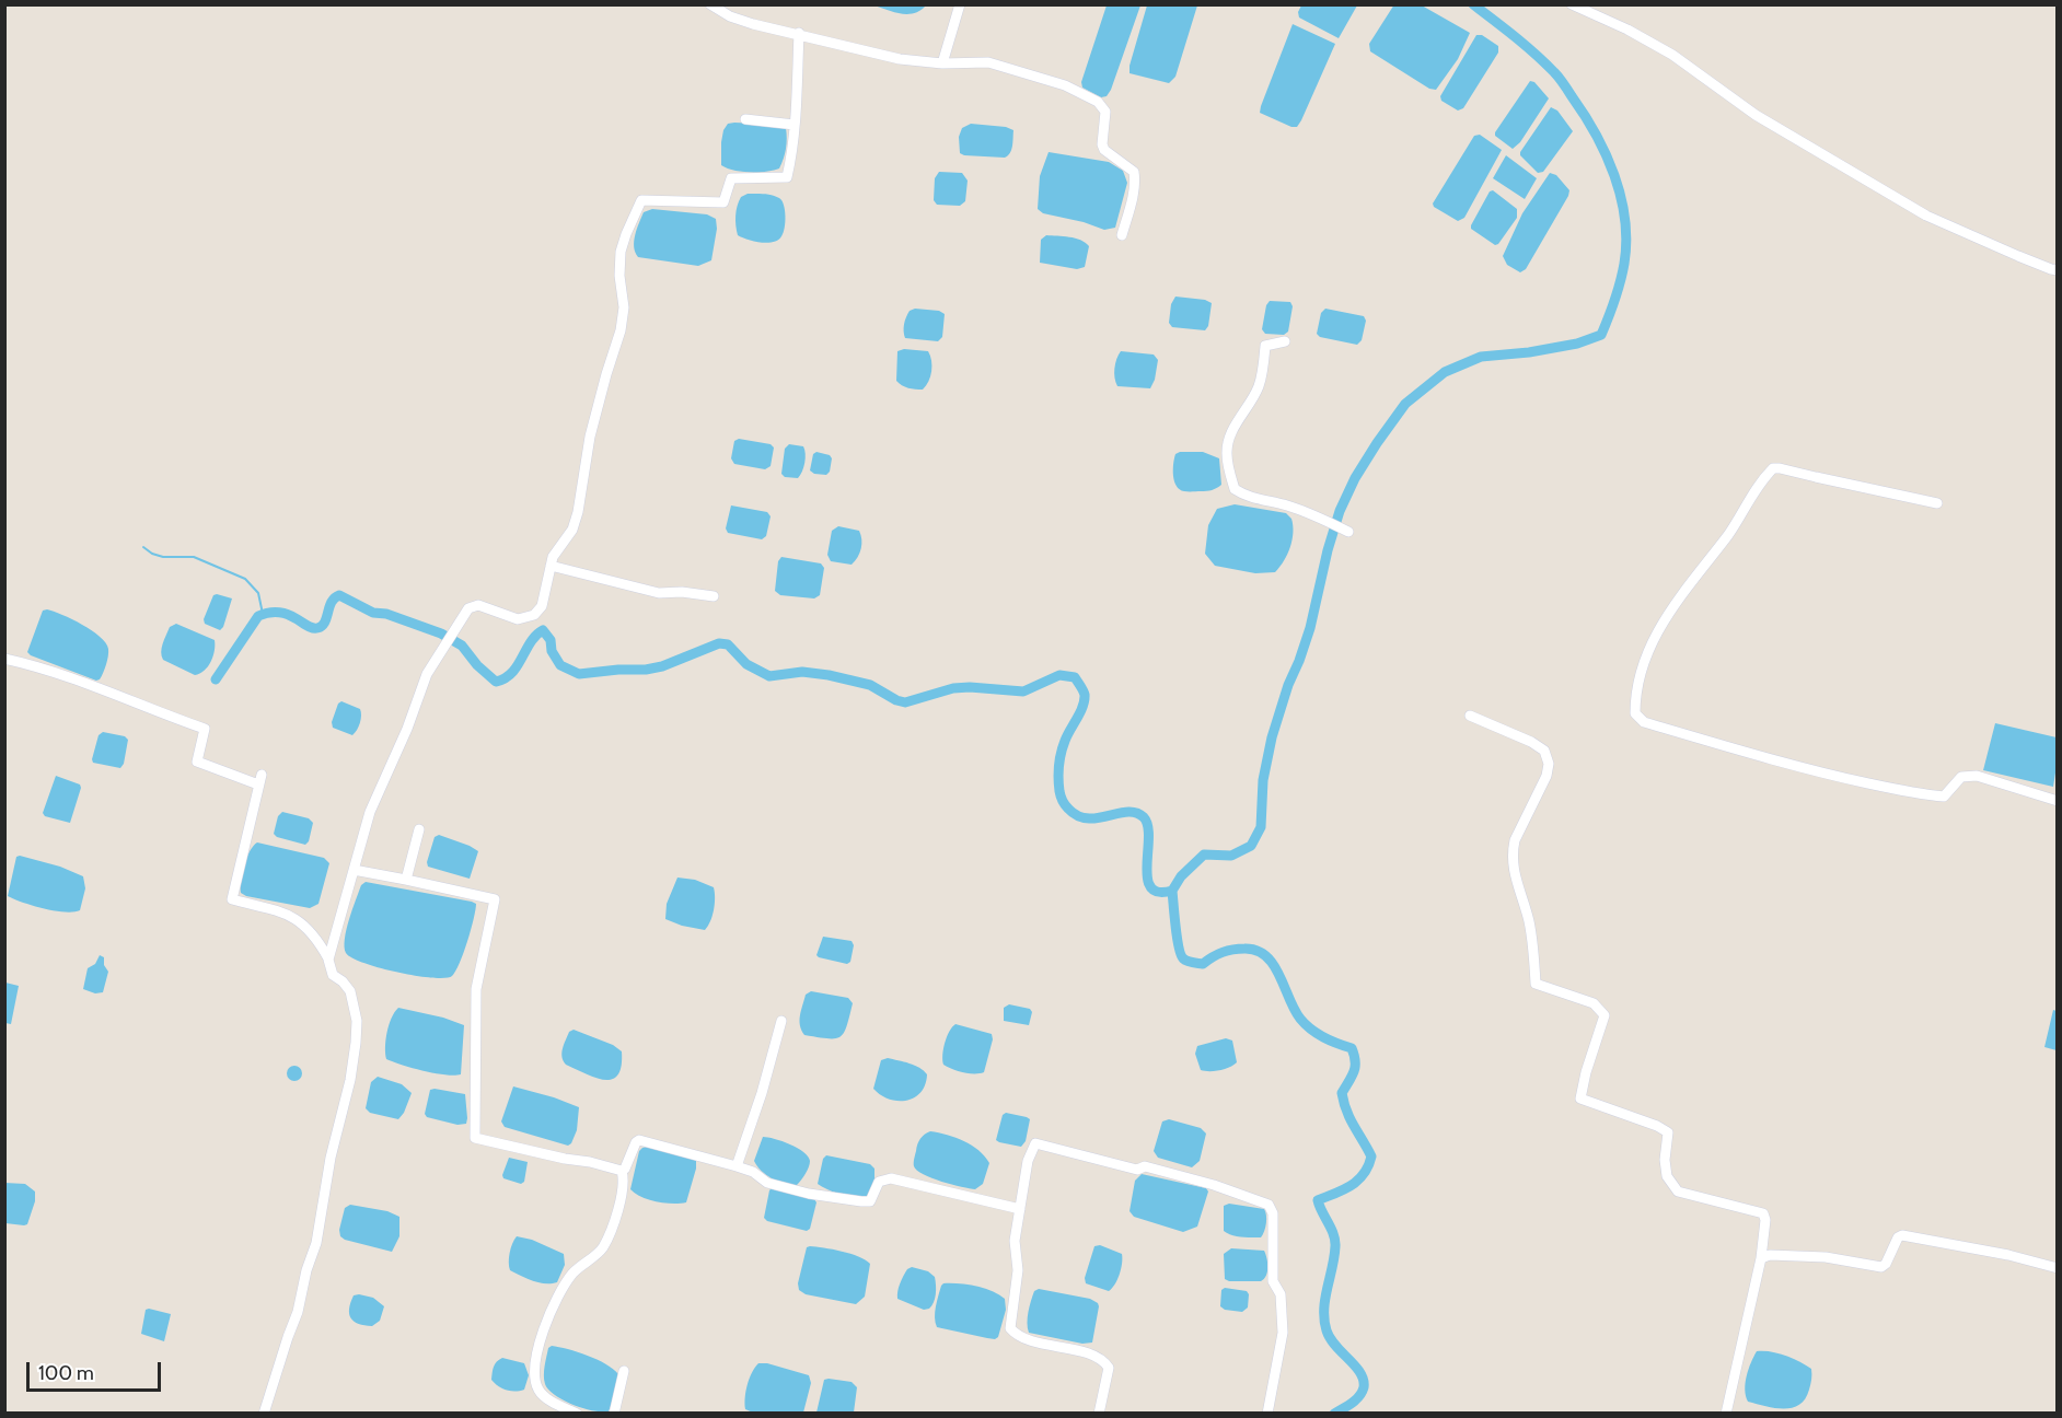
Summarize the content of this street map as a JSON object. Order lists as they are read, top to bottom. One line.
{"scale_bar":"100 m"}
